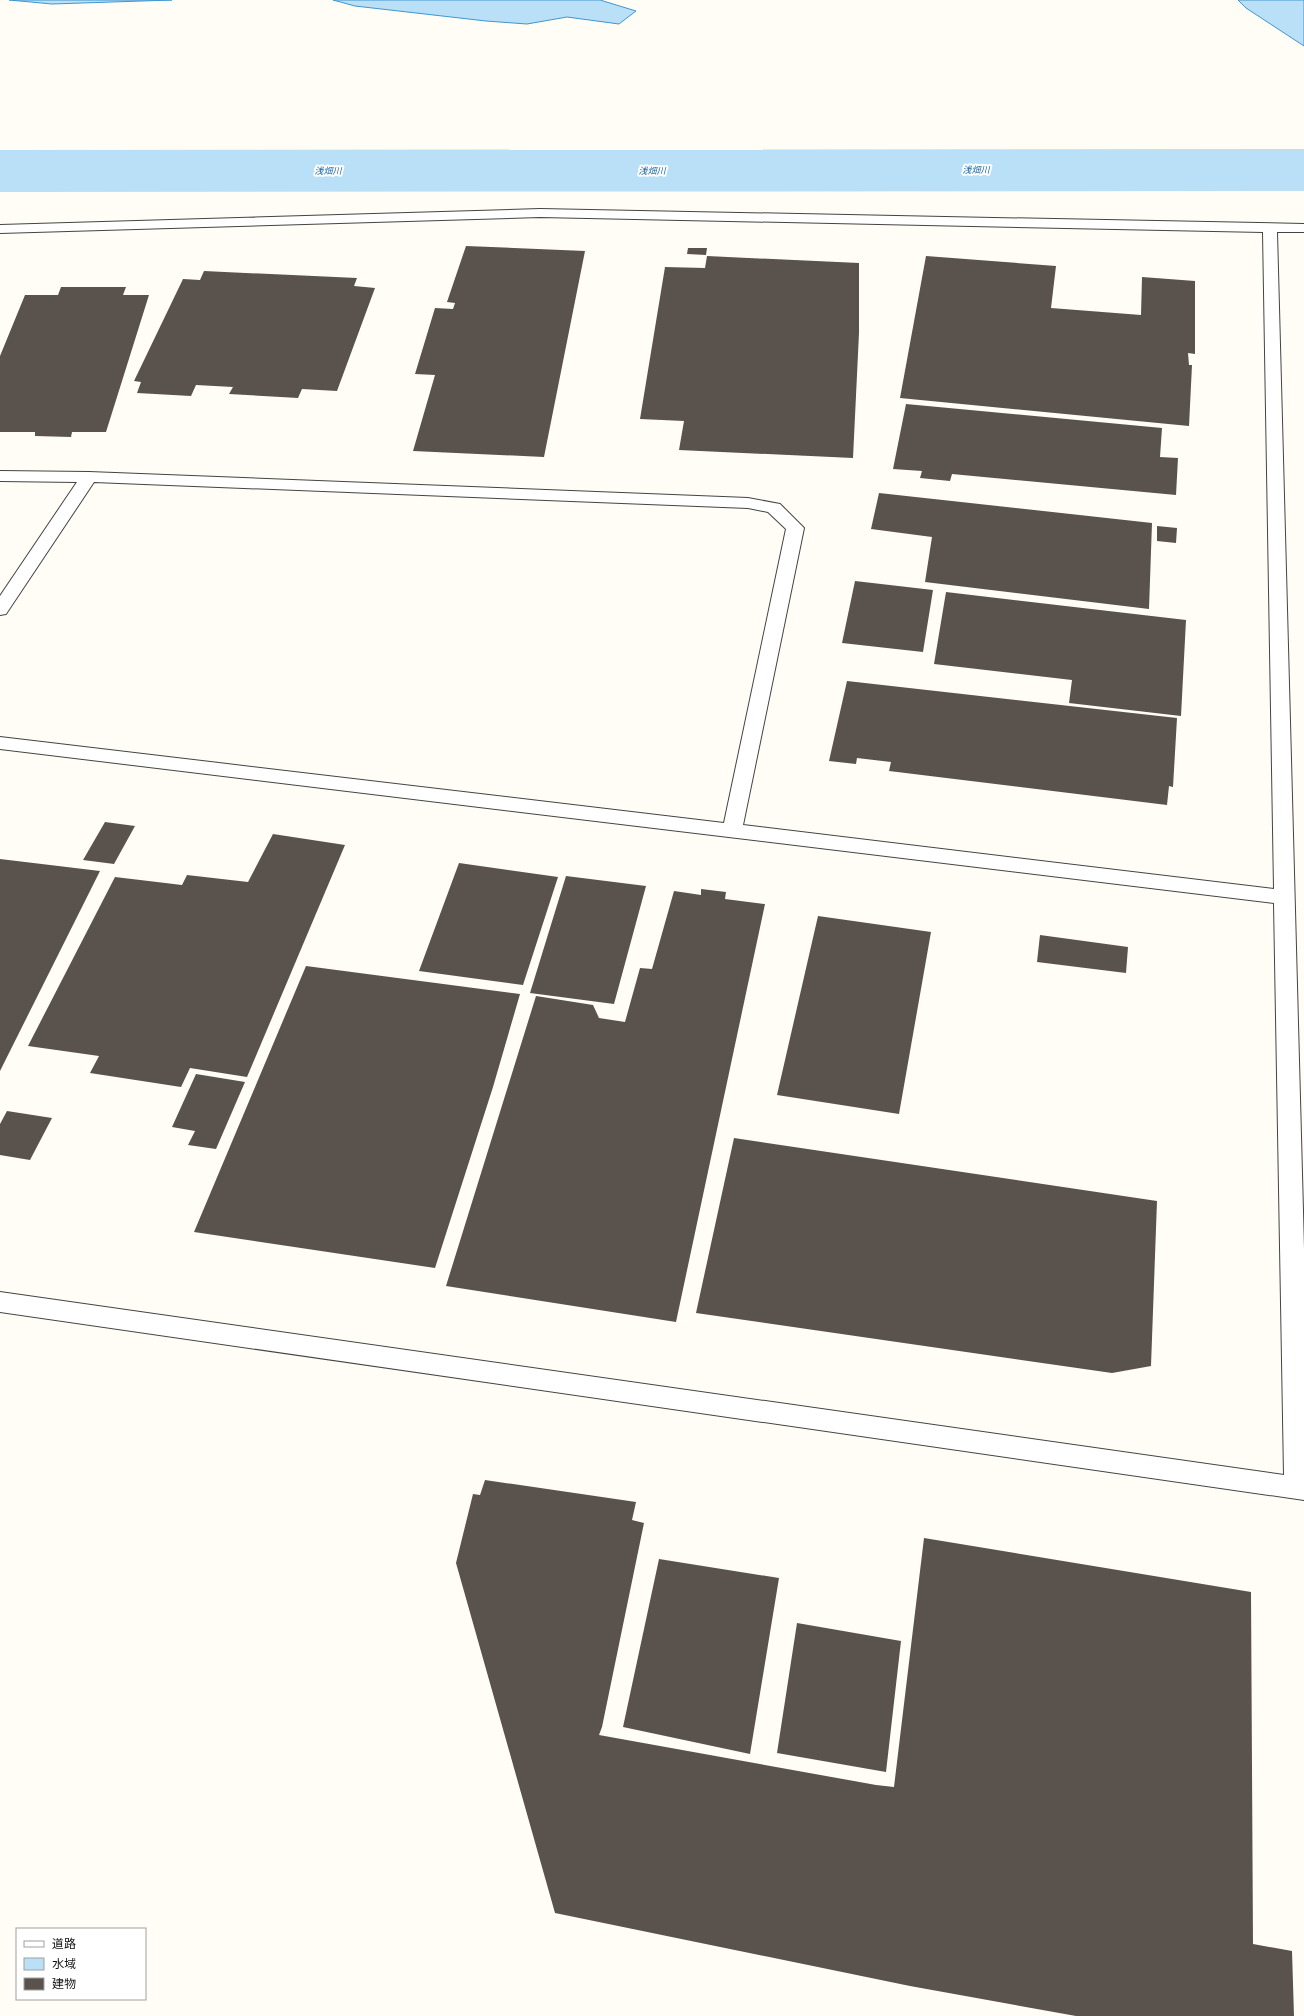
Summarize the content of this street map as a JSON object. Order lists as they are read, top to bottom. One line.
{"water":["浅畑川"],"legend":["道路","水域","建物"]}
